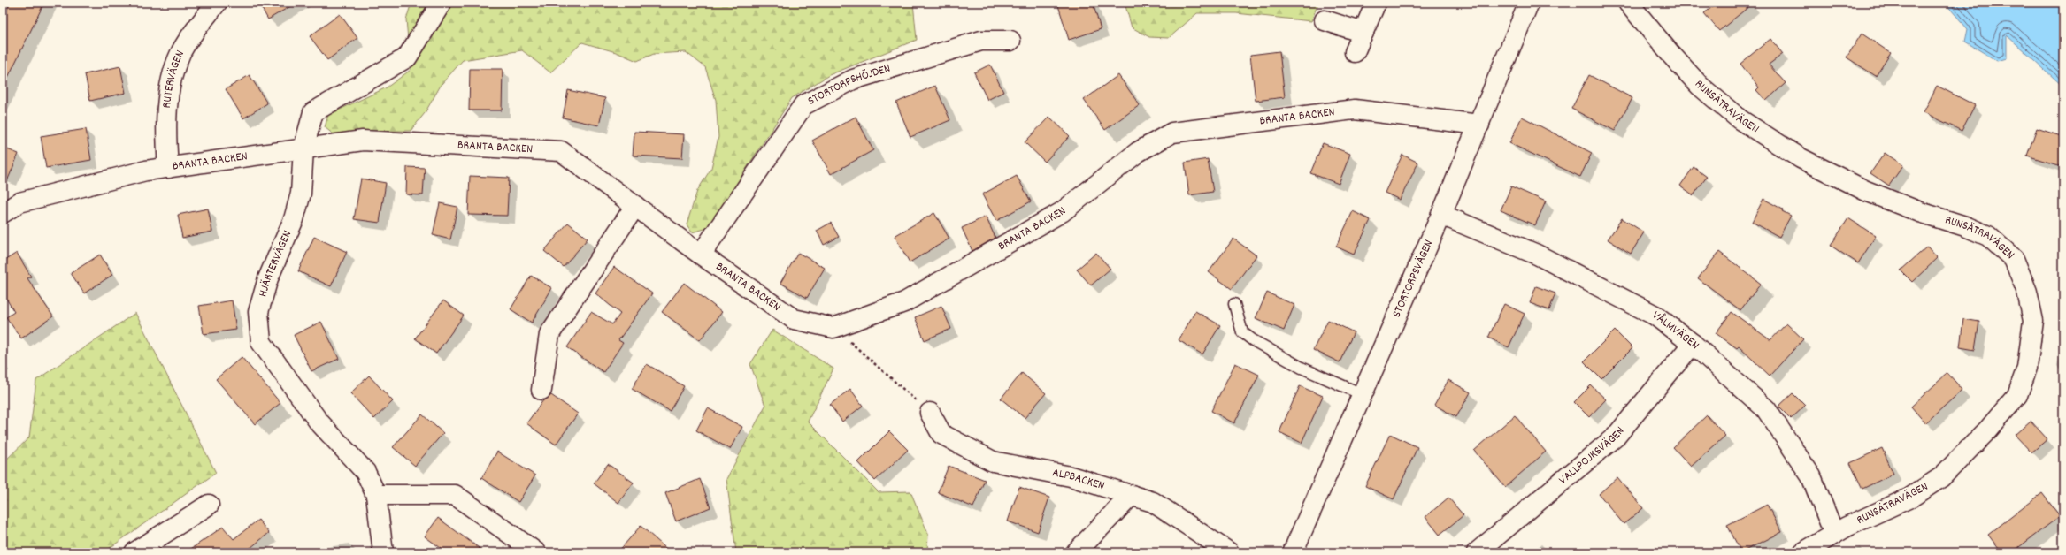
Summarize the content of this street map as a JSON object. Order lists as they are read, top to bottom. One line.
{"streets":{"street":["RUTERVÄGEN","STORTORPSHÖJDEN","RUNSÄTRAVÄGEN","BRANTA BACKEN","HJÄRTERVÄGEN","STORTORPSVÄGEN","VÅLMVÄGEN","VALLPOJKSVÄGEN","ALPBACKEN"]},"crossings":[["RUTERVÄGEN","BRANTA BACKEN"],["STORTORPSHÖJDEN","BRANTA BACKEN"],["RUNSÄTRAVÄGEN","VÅLMVÄGEN"],["BRANTA BACKEN","HJÄRTERVÄGEN"],["BRANTA BACKEN","STORTORPSVÄGEN"],["STORTORPSVÄGEN","VÅLMVÄGEN"],["VÅLMVÄGEN","VALLPOJKSVÄGEN"]]}
